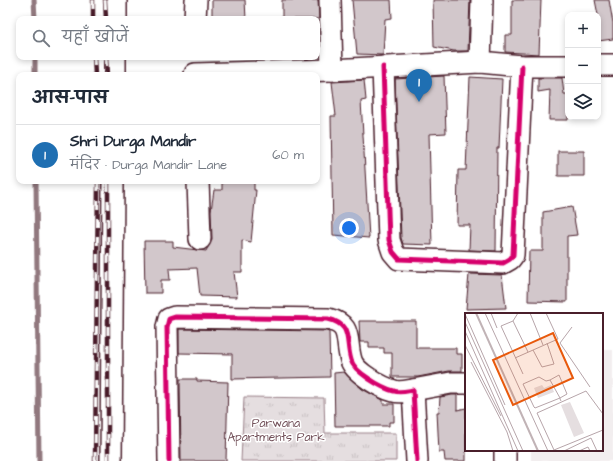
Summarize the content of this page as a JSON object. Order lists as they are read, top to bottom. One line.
{"parks":["Parwana Apartments Park"],"page":{"map_buttons":["+","−"],"search":"यहाँ खोजें","pins":"1","heading":"आस-पास","list":[{"mark":"1","name":"Shri Durga Mandir","note":"मंदिर · Durga Mandir Lane","value":"60 m"}]}}
